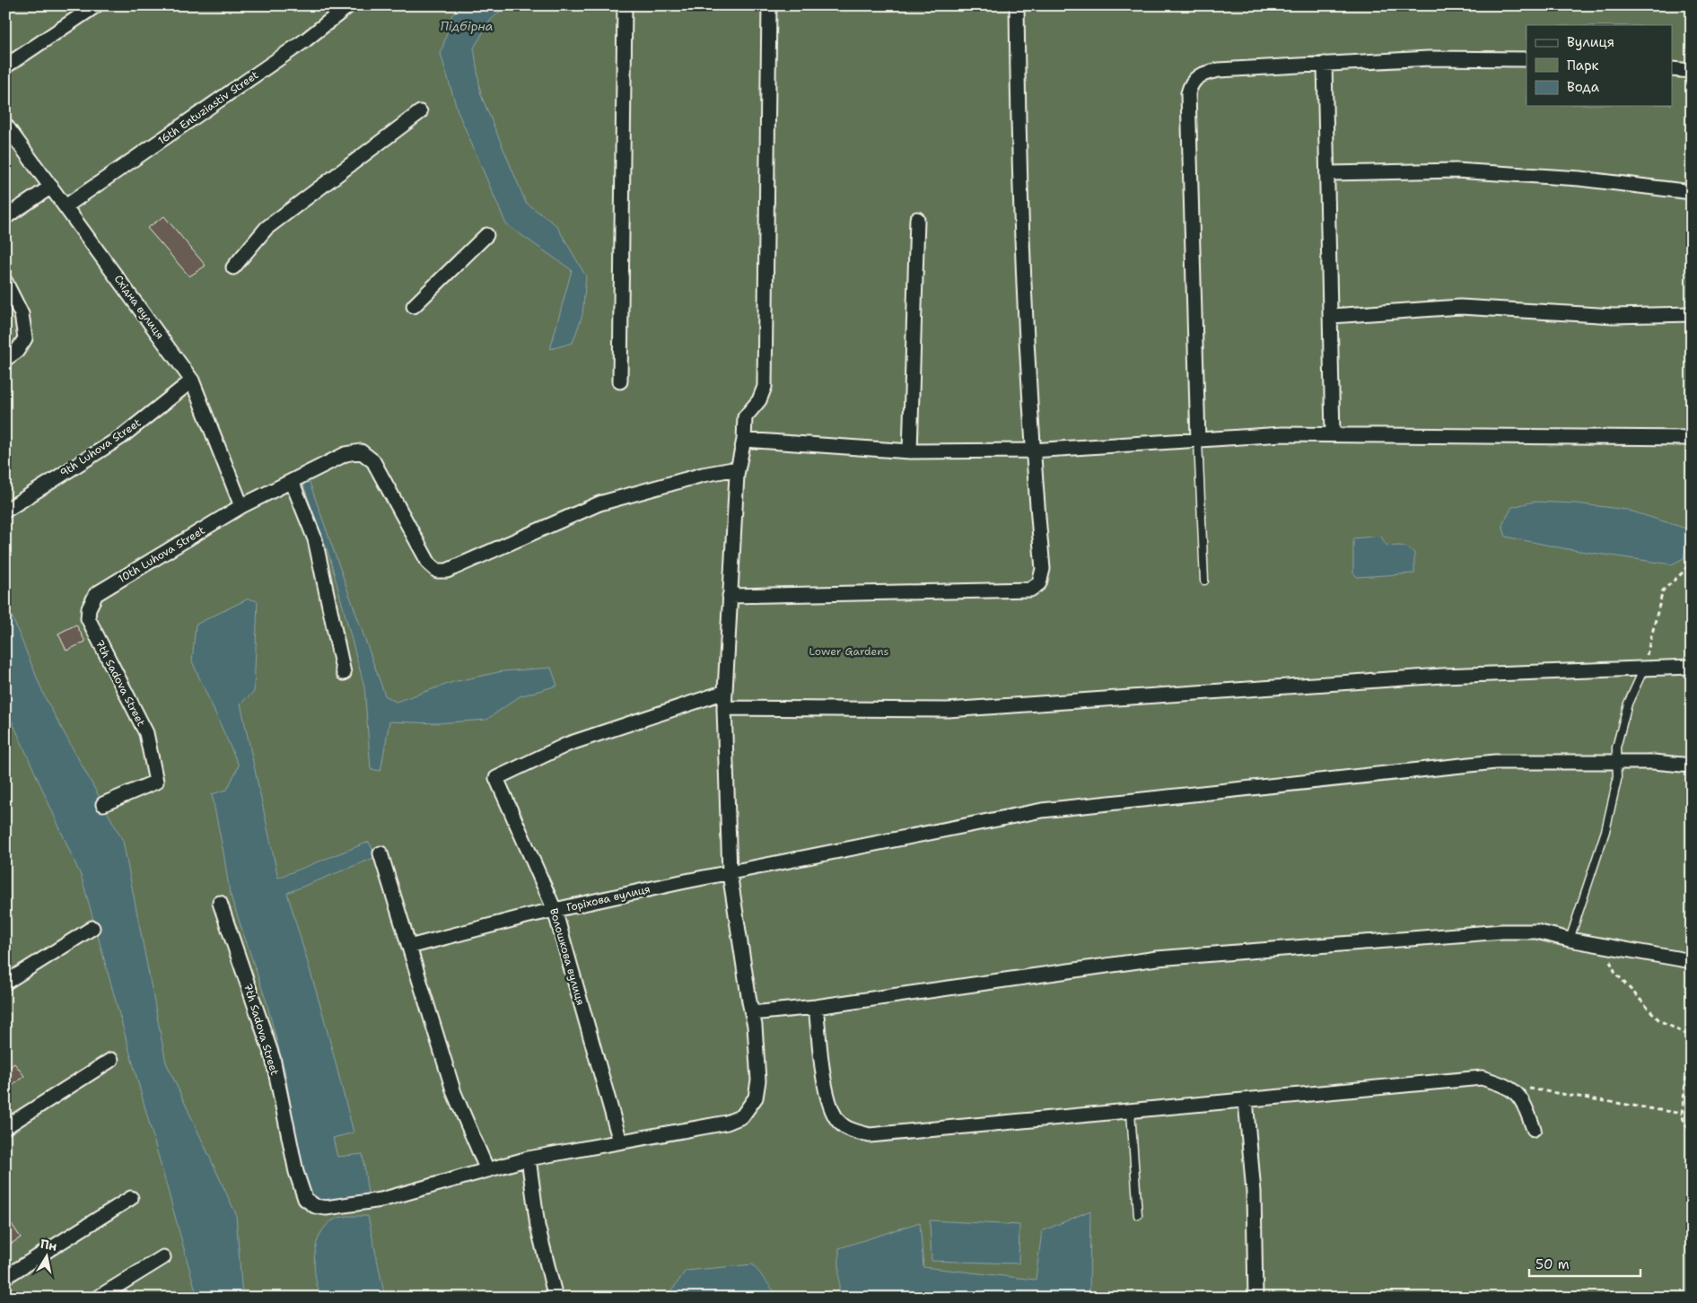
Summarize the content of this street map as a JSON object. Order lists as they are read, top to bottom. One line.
{"streets":{"street":["16th Entuziastiv Street","Східна вулиця","9th Luhova Street","10th Luhova Street","7th Sadova Street","Горіхова вулиця","Волошкова вулиця"]},"crossings":[["16th Entuziastiv Street","Східна вулиця"],["Східна вулиця","9th Luhova Street"],["Східна вулиця","10th Luhova Street"],["10th Luhova Street","7th Sadova Street"],["Горіхова вулиця","Волошкова вулиця"]],"water":["Підбірна"],"parks":["Lower Gardens"],"legend":["Вулиця","Парк","Вода"],"scale_bar":"50 m","north":"top"}
